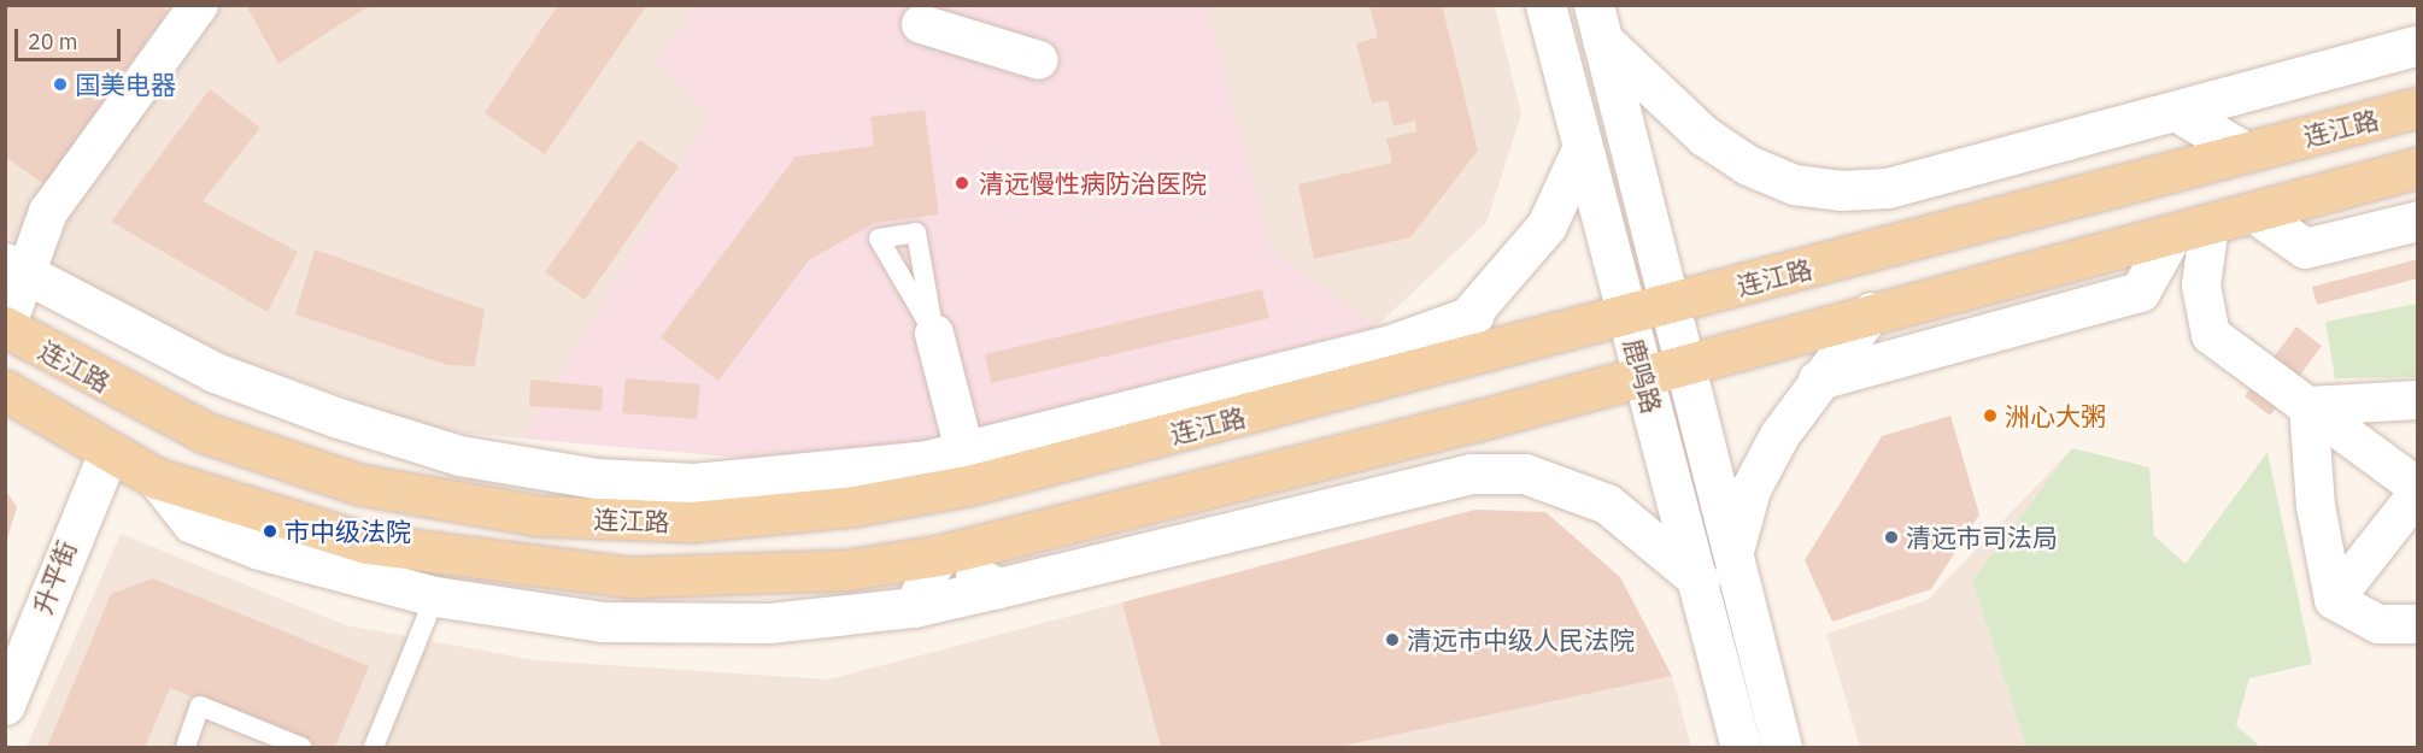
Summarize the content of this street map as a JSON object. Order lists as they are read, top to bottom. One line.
{"streets":{"main road":["连江路","鹿鸣路","升平街"]},"crossings":[["连江路","鹿鸣路"]],"places":["国美电器","清远慢性病防治医院","洲心大粥","市中级法院","清远市司法局","清远市中级人民法院"],"scale_bar":"20 m"}
